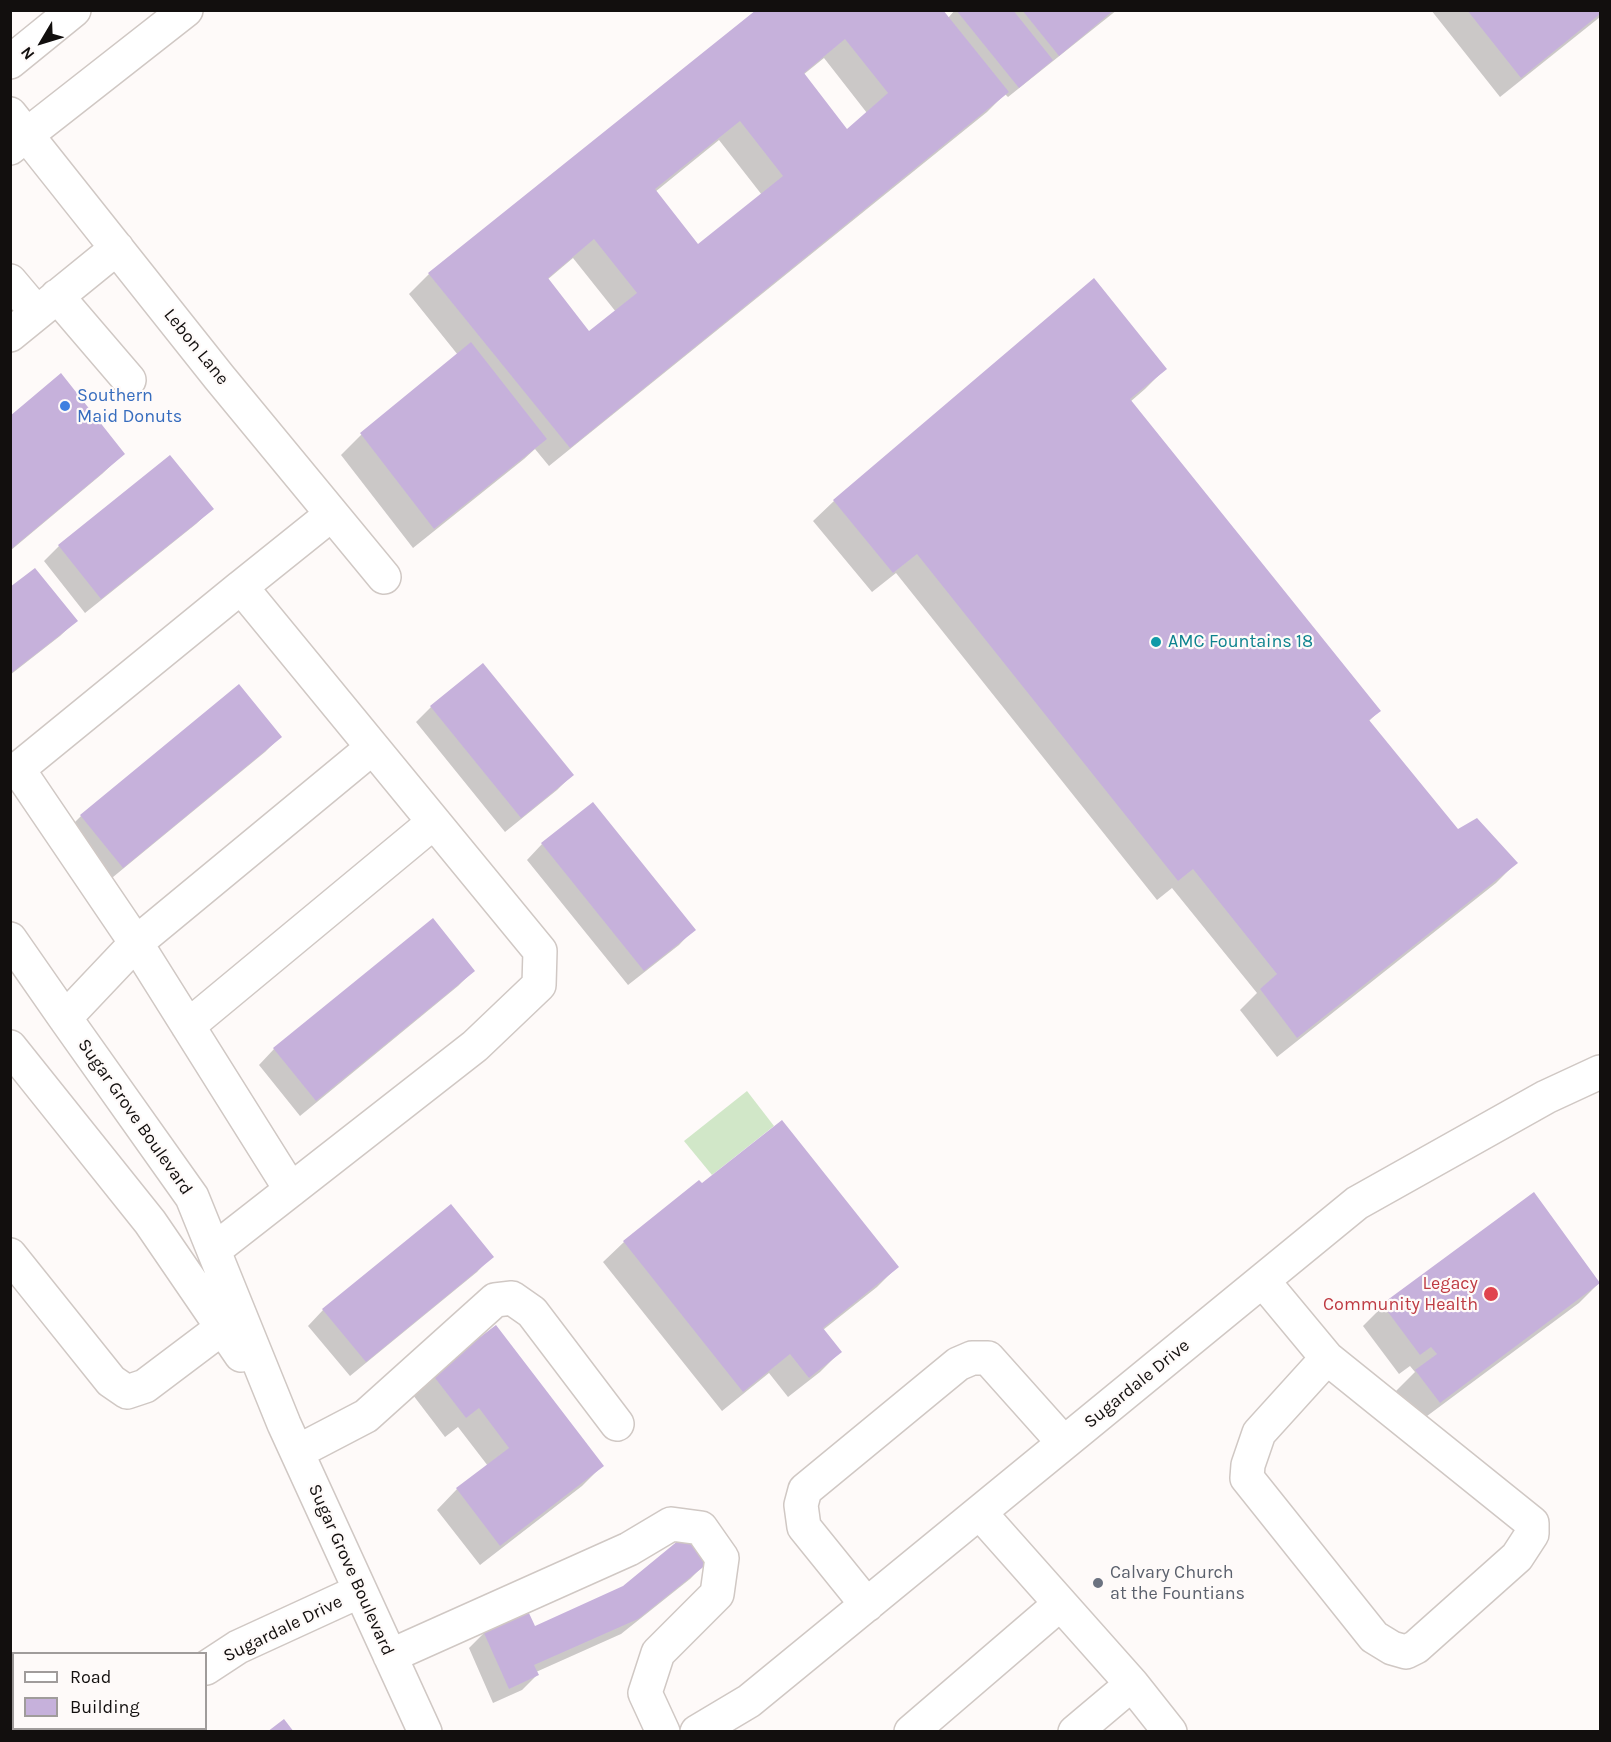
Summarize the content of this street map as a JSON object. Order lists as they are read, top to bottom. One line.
{"streets":{"street":["Lebon Lane","Sugar Grove Boulevard","Sugardale Drive"]},"crossings":[["Sugar Grove Boulevard","Sugardale Drive"]],"places":["Southern Maid Donuts","AMC Fountains 18","Legacy Community Health","Calvary Church at the Fountians"],"legend":["Road","Building"],"north":"bottom left"}
